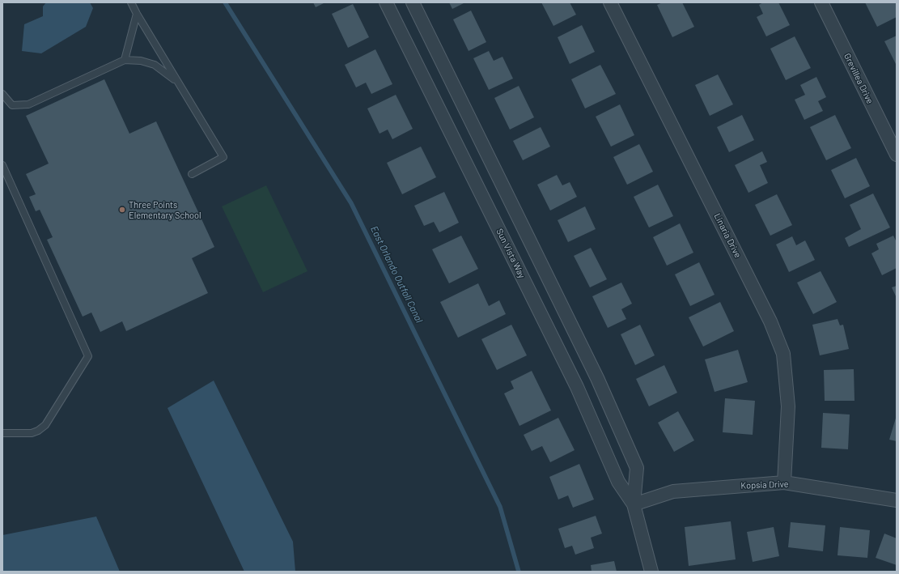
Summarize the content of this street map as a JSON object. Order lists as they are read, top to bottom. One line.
{"streets":{"street":["Grevillea Drive","Linaria Drive","Sun Vista Way","Kopsia Drive"]},"crossings":[["Linaria Drive","Kopsia Drive"],["Sun Vista Way","Kopsia Drive"]],"water":["East Orlando Outfall Canal"],"places":["Three Points Elementary School"]}
